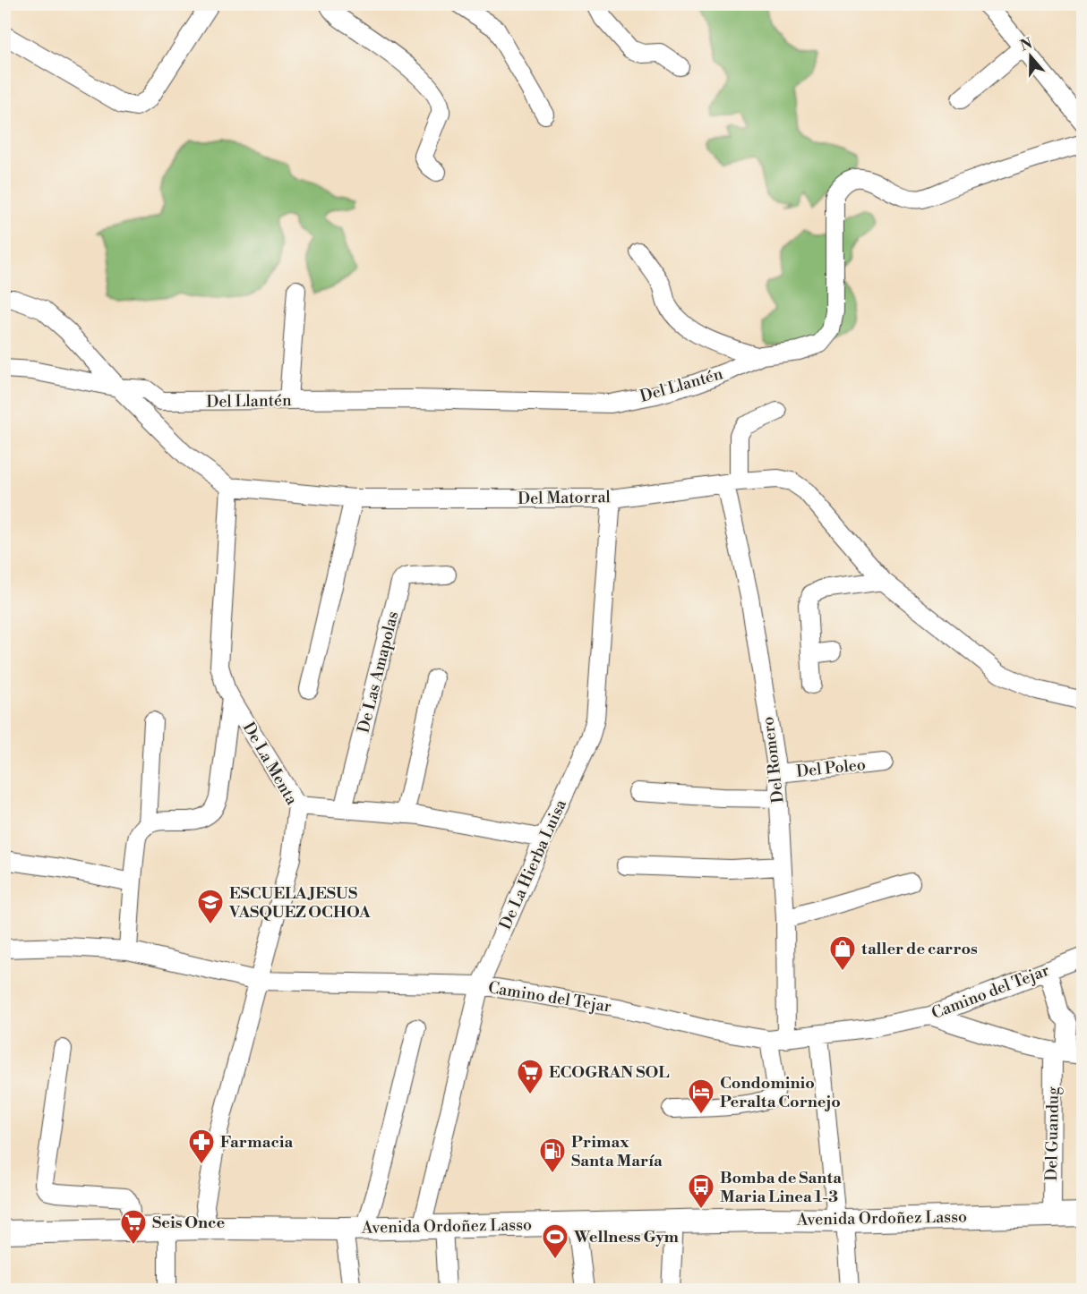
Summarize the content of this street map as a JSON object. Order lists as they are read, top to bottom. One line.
{"streets":{"main road":["Avenida Ordoñez Lasso"],"street":["Del Llantén","Del Matorral","De Las Amapolas","Del Romero","De La Menta","Del Poleo","De La Hierba Luisa","Camino del Tejar","Del Guandug"]},"crossings":[["Del Llantén","Del Matorral"],["Del Matorral","Del Romero"],["Del Matorral","De La Menta"],["Del Matorral","De La Hierba Luisa"],["Del Romero","Del Poleo"],["Del Romero","Camino del Tejar"],["De La Menta","Camino del Tejar"],["De La Menta","Avenida Ordoñez Lasso"],["De La Hierba Luisa","Camino del Tejar"],["De La Hierba Luisa","Avenida Ordoñez Lasso"],["Camino del Tejar","Del Guandug"],["Del Guandug","Avenida Ordoñez Lasso"]],"places":{"school or university":["ESCUELA JESUS VASQUEZ OCHOA"],"shop":["taller de carros"],"supermarket":["ECOGRAN SOL","Seis Once"],"hotel":["Condominio Peralta Cornejo"],"pharmacy":["Farmacia"],"fuel station":["Primax Santa María"],"bus stop":["Bomba de Santa Maria Linea 1-3"],"sports":["Wellness Gym"]},"north":"top"}
